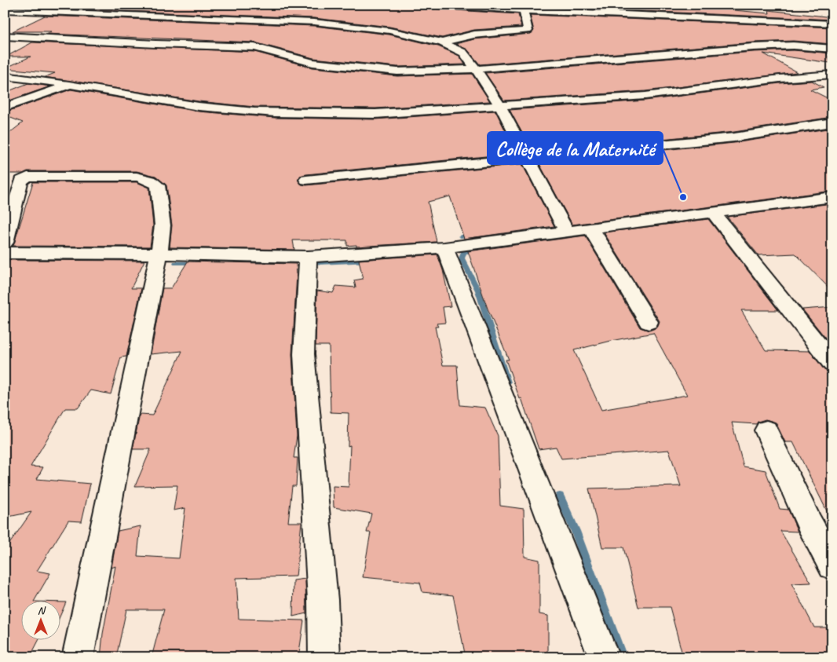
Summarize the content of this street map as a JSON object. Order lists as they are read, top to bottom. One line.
{"places":["Collège de la Maternité"],"north":"top"}
